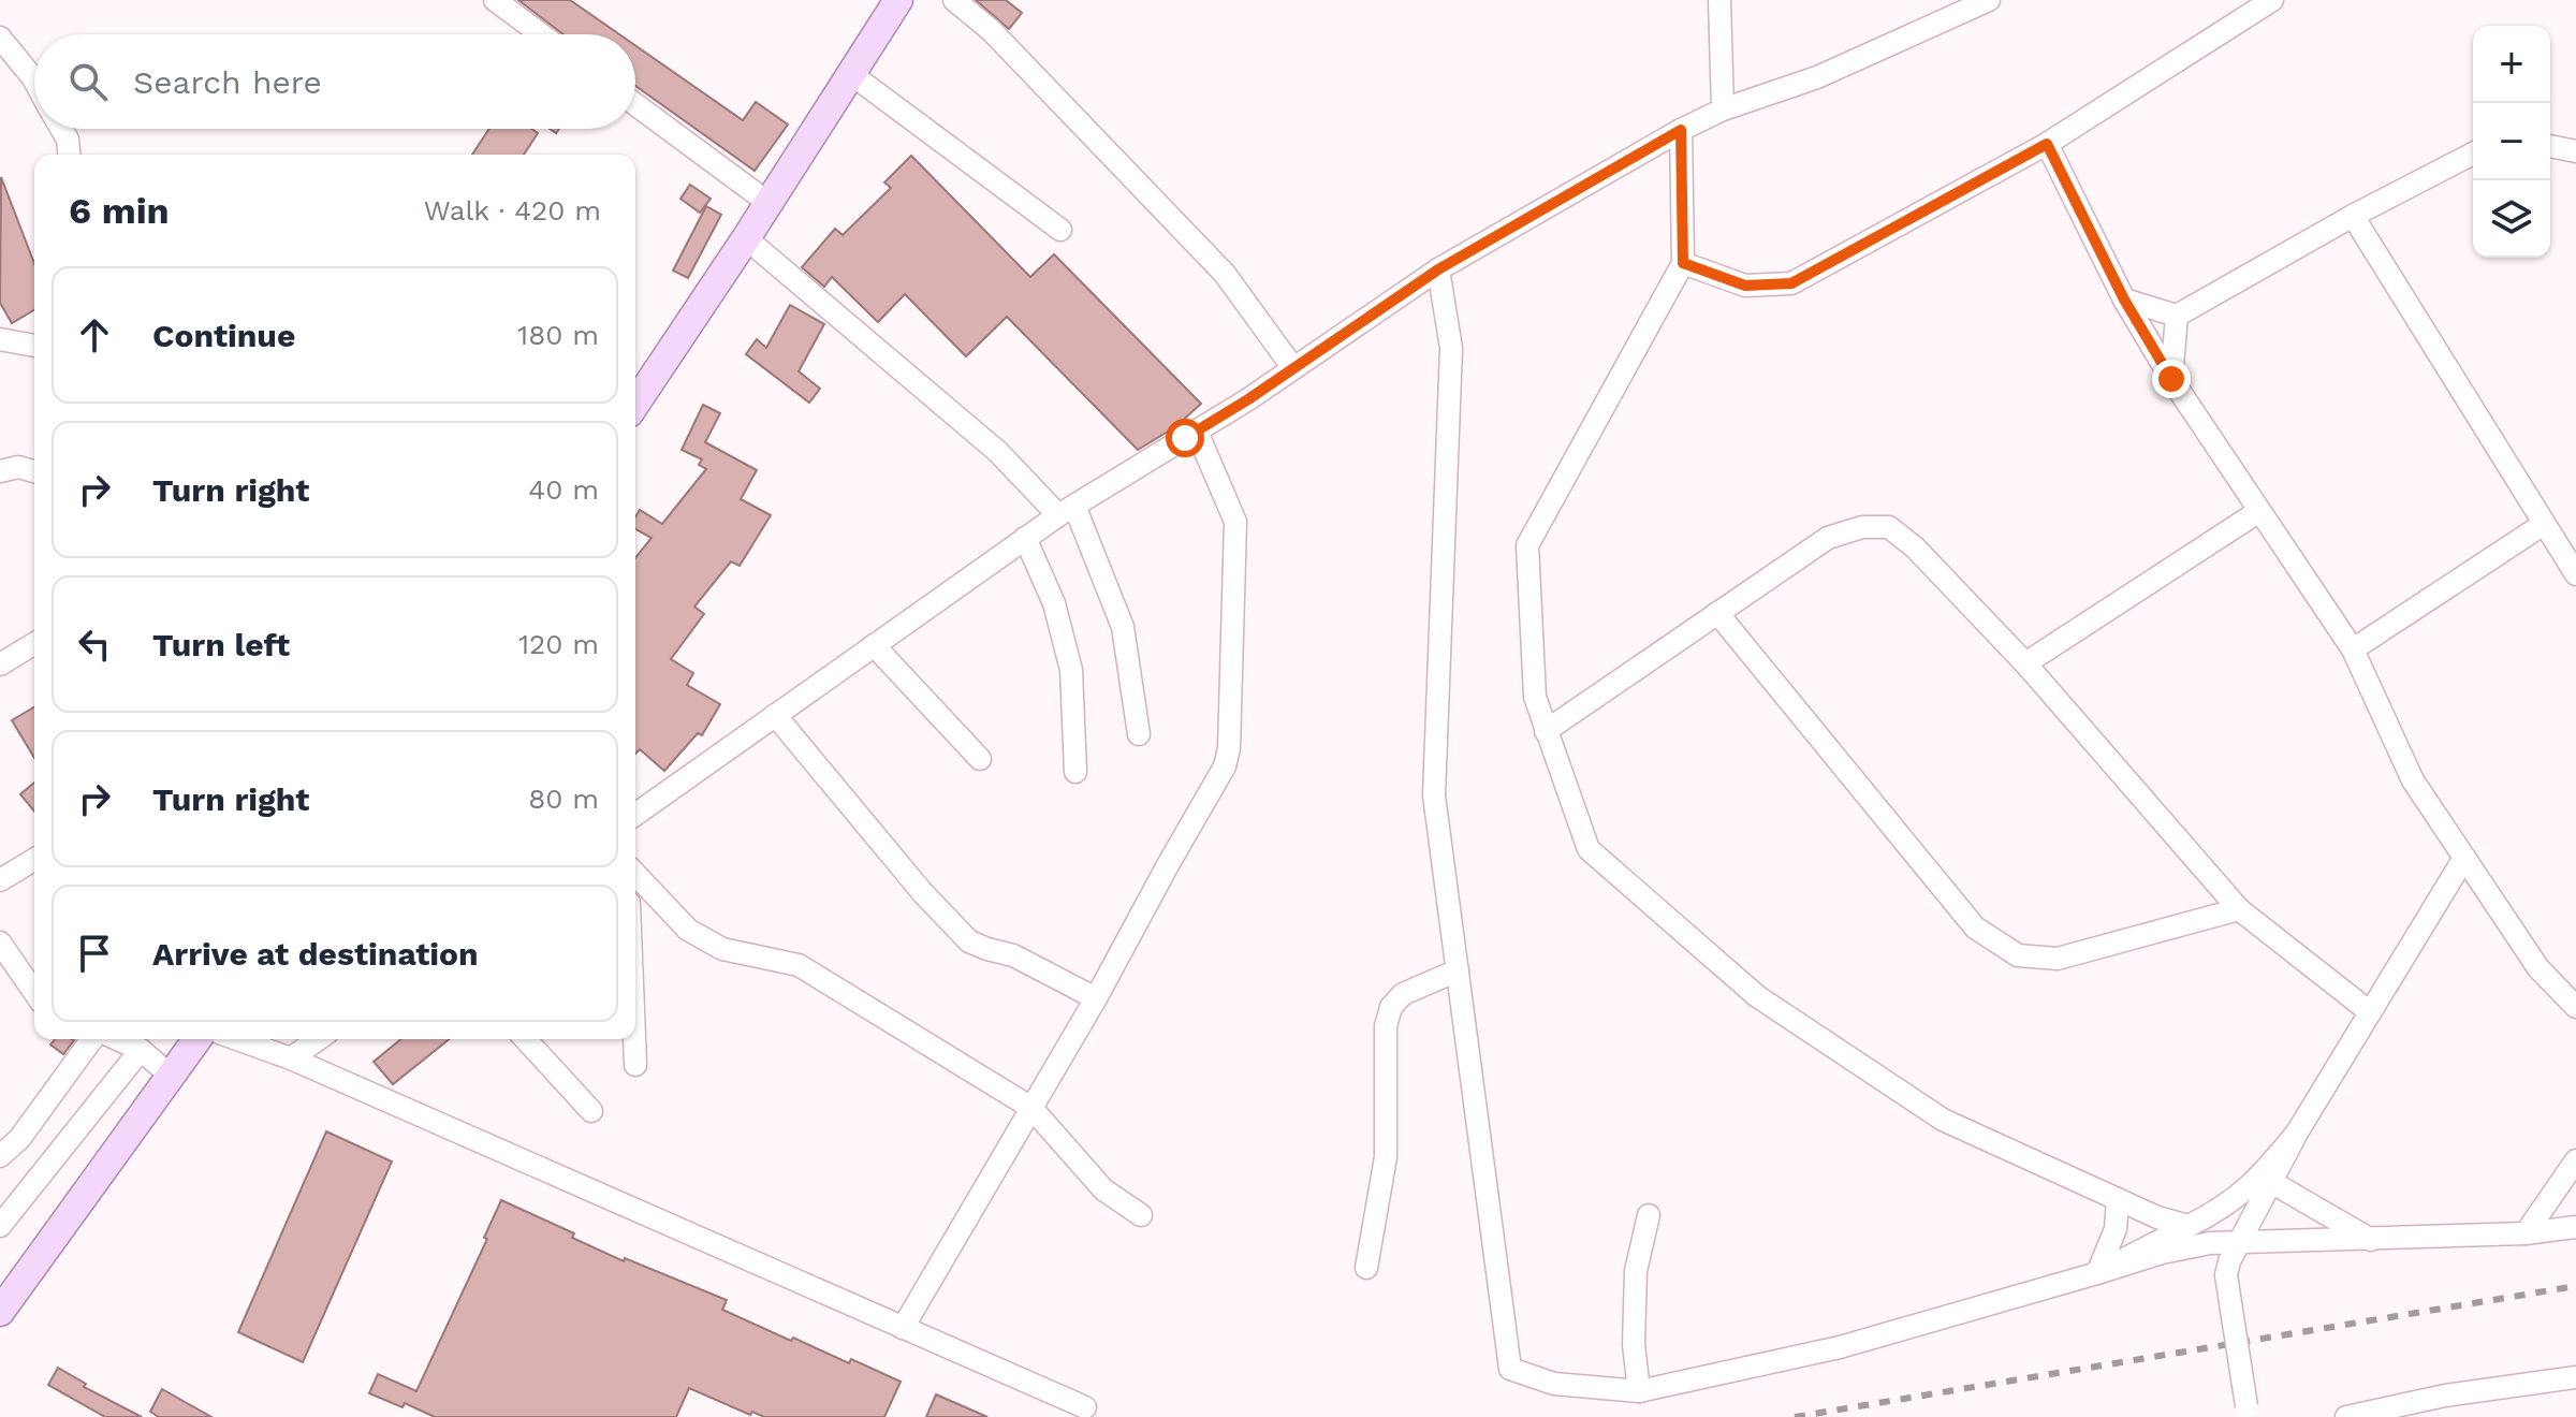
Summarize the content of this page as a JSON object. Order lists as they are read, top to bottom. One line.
{"page":{"map_buttons":["+","−"],"search":"Search here","heading":["6 min","Walk · 420 m"],"list":[["Continue","180 m"],["Turn right","40 m"],["Turn left","120 m"],["Turn right","80 m"],"Arrive at destination"]}}
